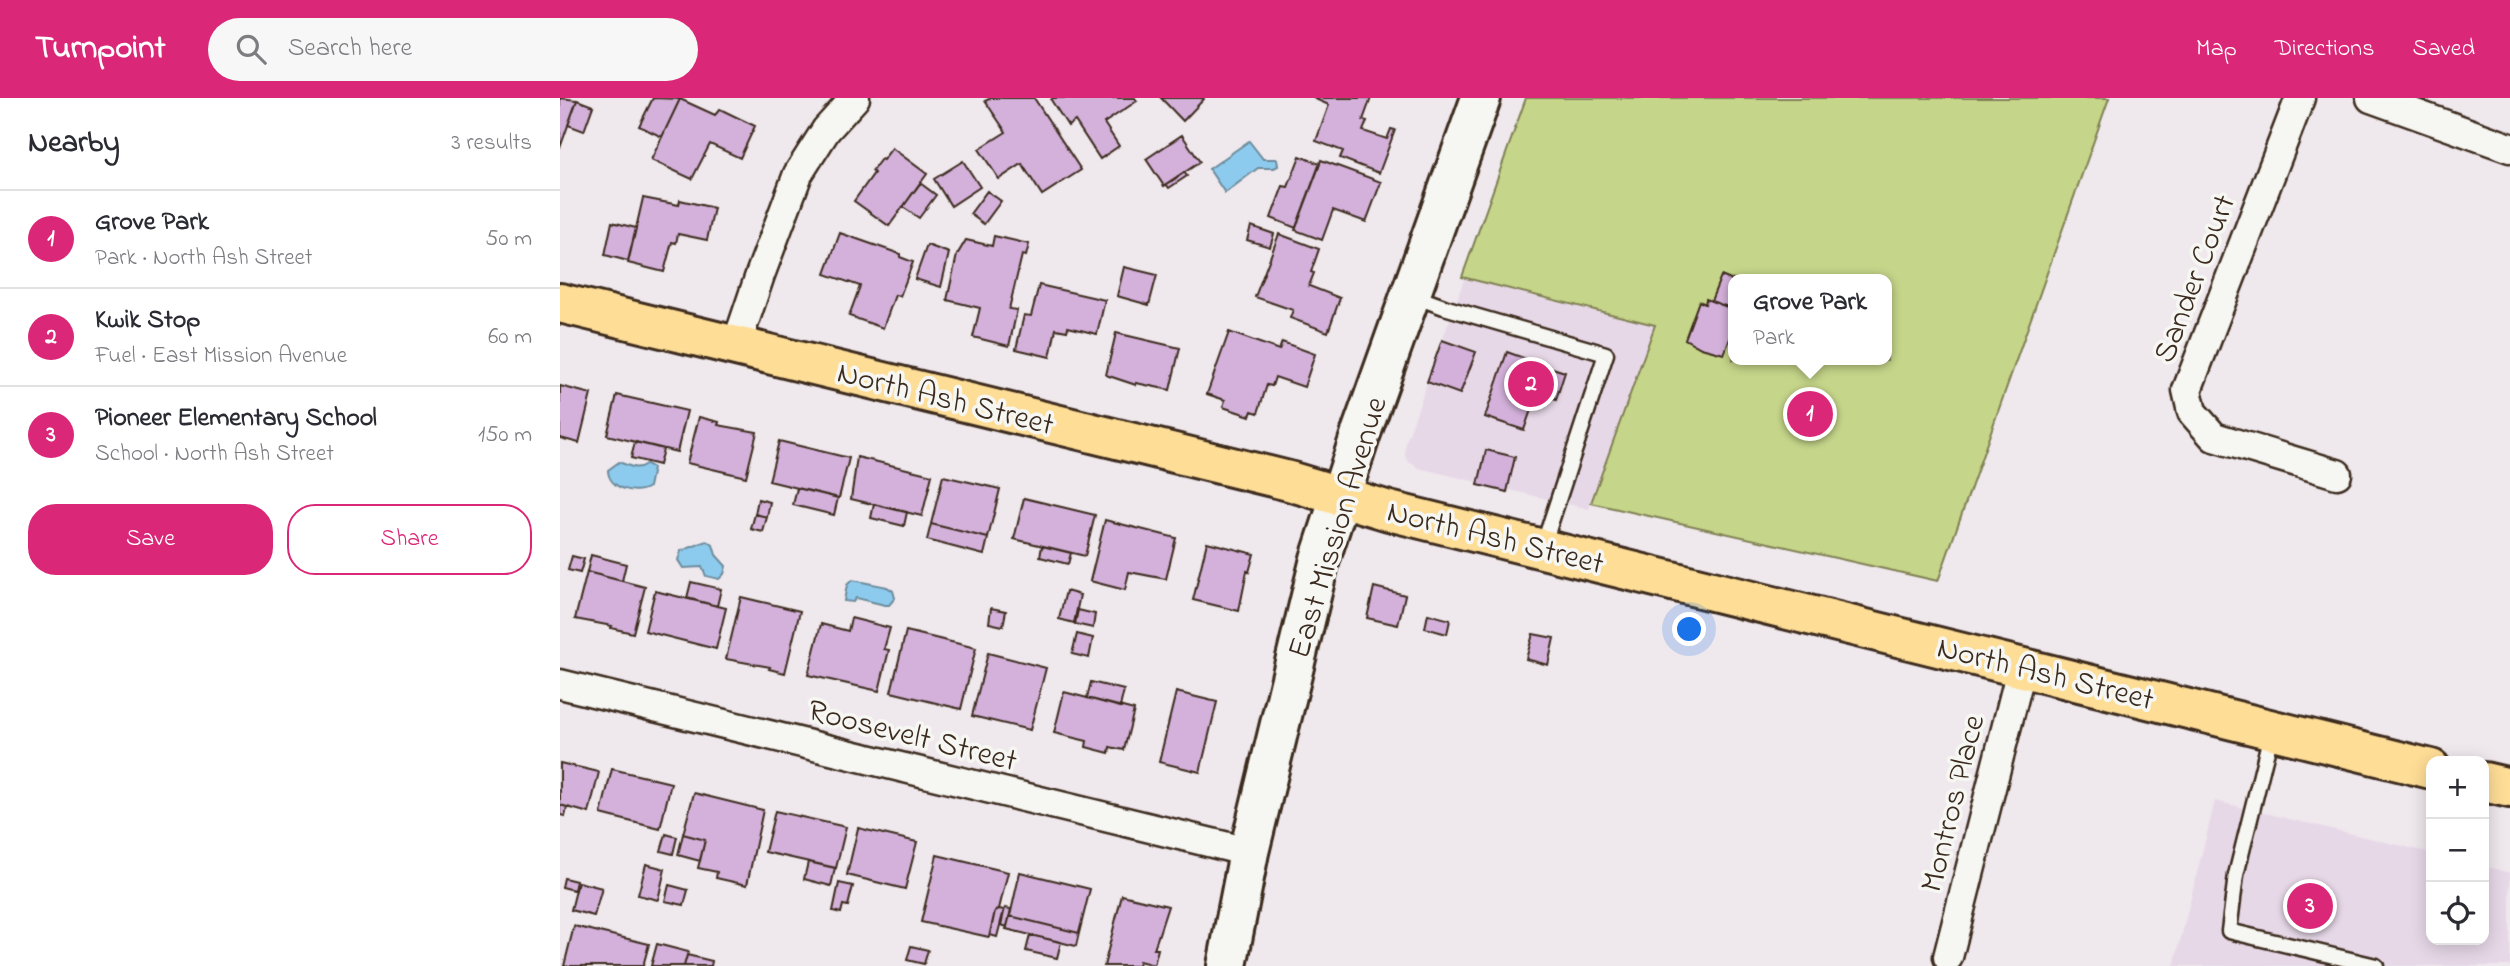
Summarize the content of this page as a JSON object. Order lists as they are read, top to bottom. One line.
{"streets":{"main road":["North Ash Street","East Mission Avenue"],"street":["Sander Court","Roosevelt Street","Montros Place"]},"crossings":[["North Ash Street","East Mission Avenue"],["North Ash Street","Montros Place"],["East Mission Avenue","Roosevelt Street"]],"page":{"header":"Turnpoint","search":"Search here","nav":["Map","Directions","Saved"],"heading":["Nearby","3 results"],"list":[{"mark":"1","name":"Grove Park","note":"Park · North Ash Street","value":"50 m"},{"mark":"2","name":"Kwik Stop","note":"Fuel · East Mission Avenue","value":"60 m"},{"mark":"3","name":"Pioneer Elementary School","note":"School · North Ash Street","value":"150 m"}],"popup":["Grove Park","Park"],"pins":["2","1","3"],"buttons":["Save","Share"],"map_buttons":["+","−"]}}
